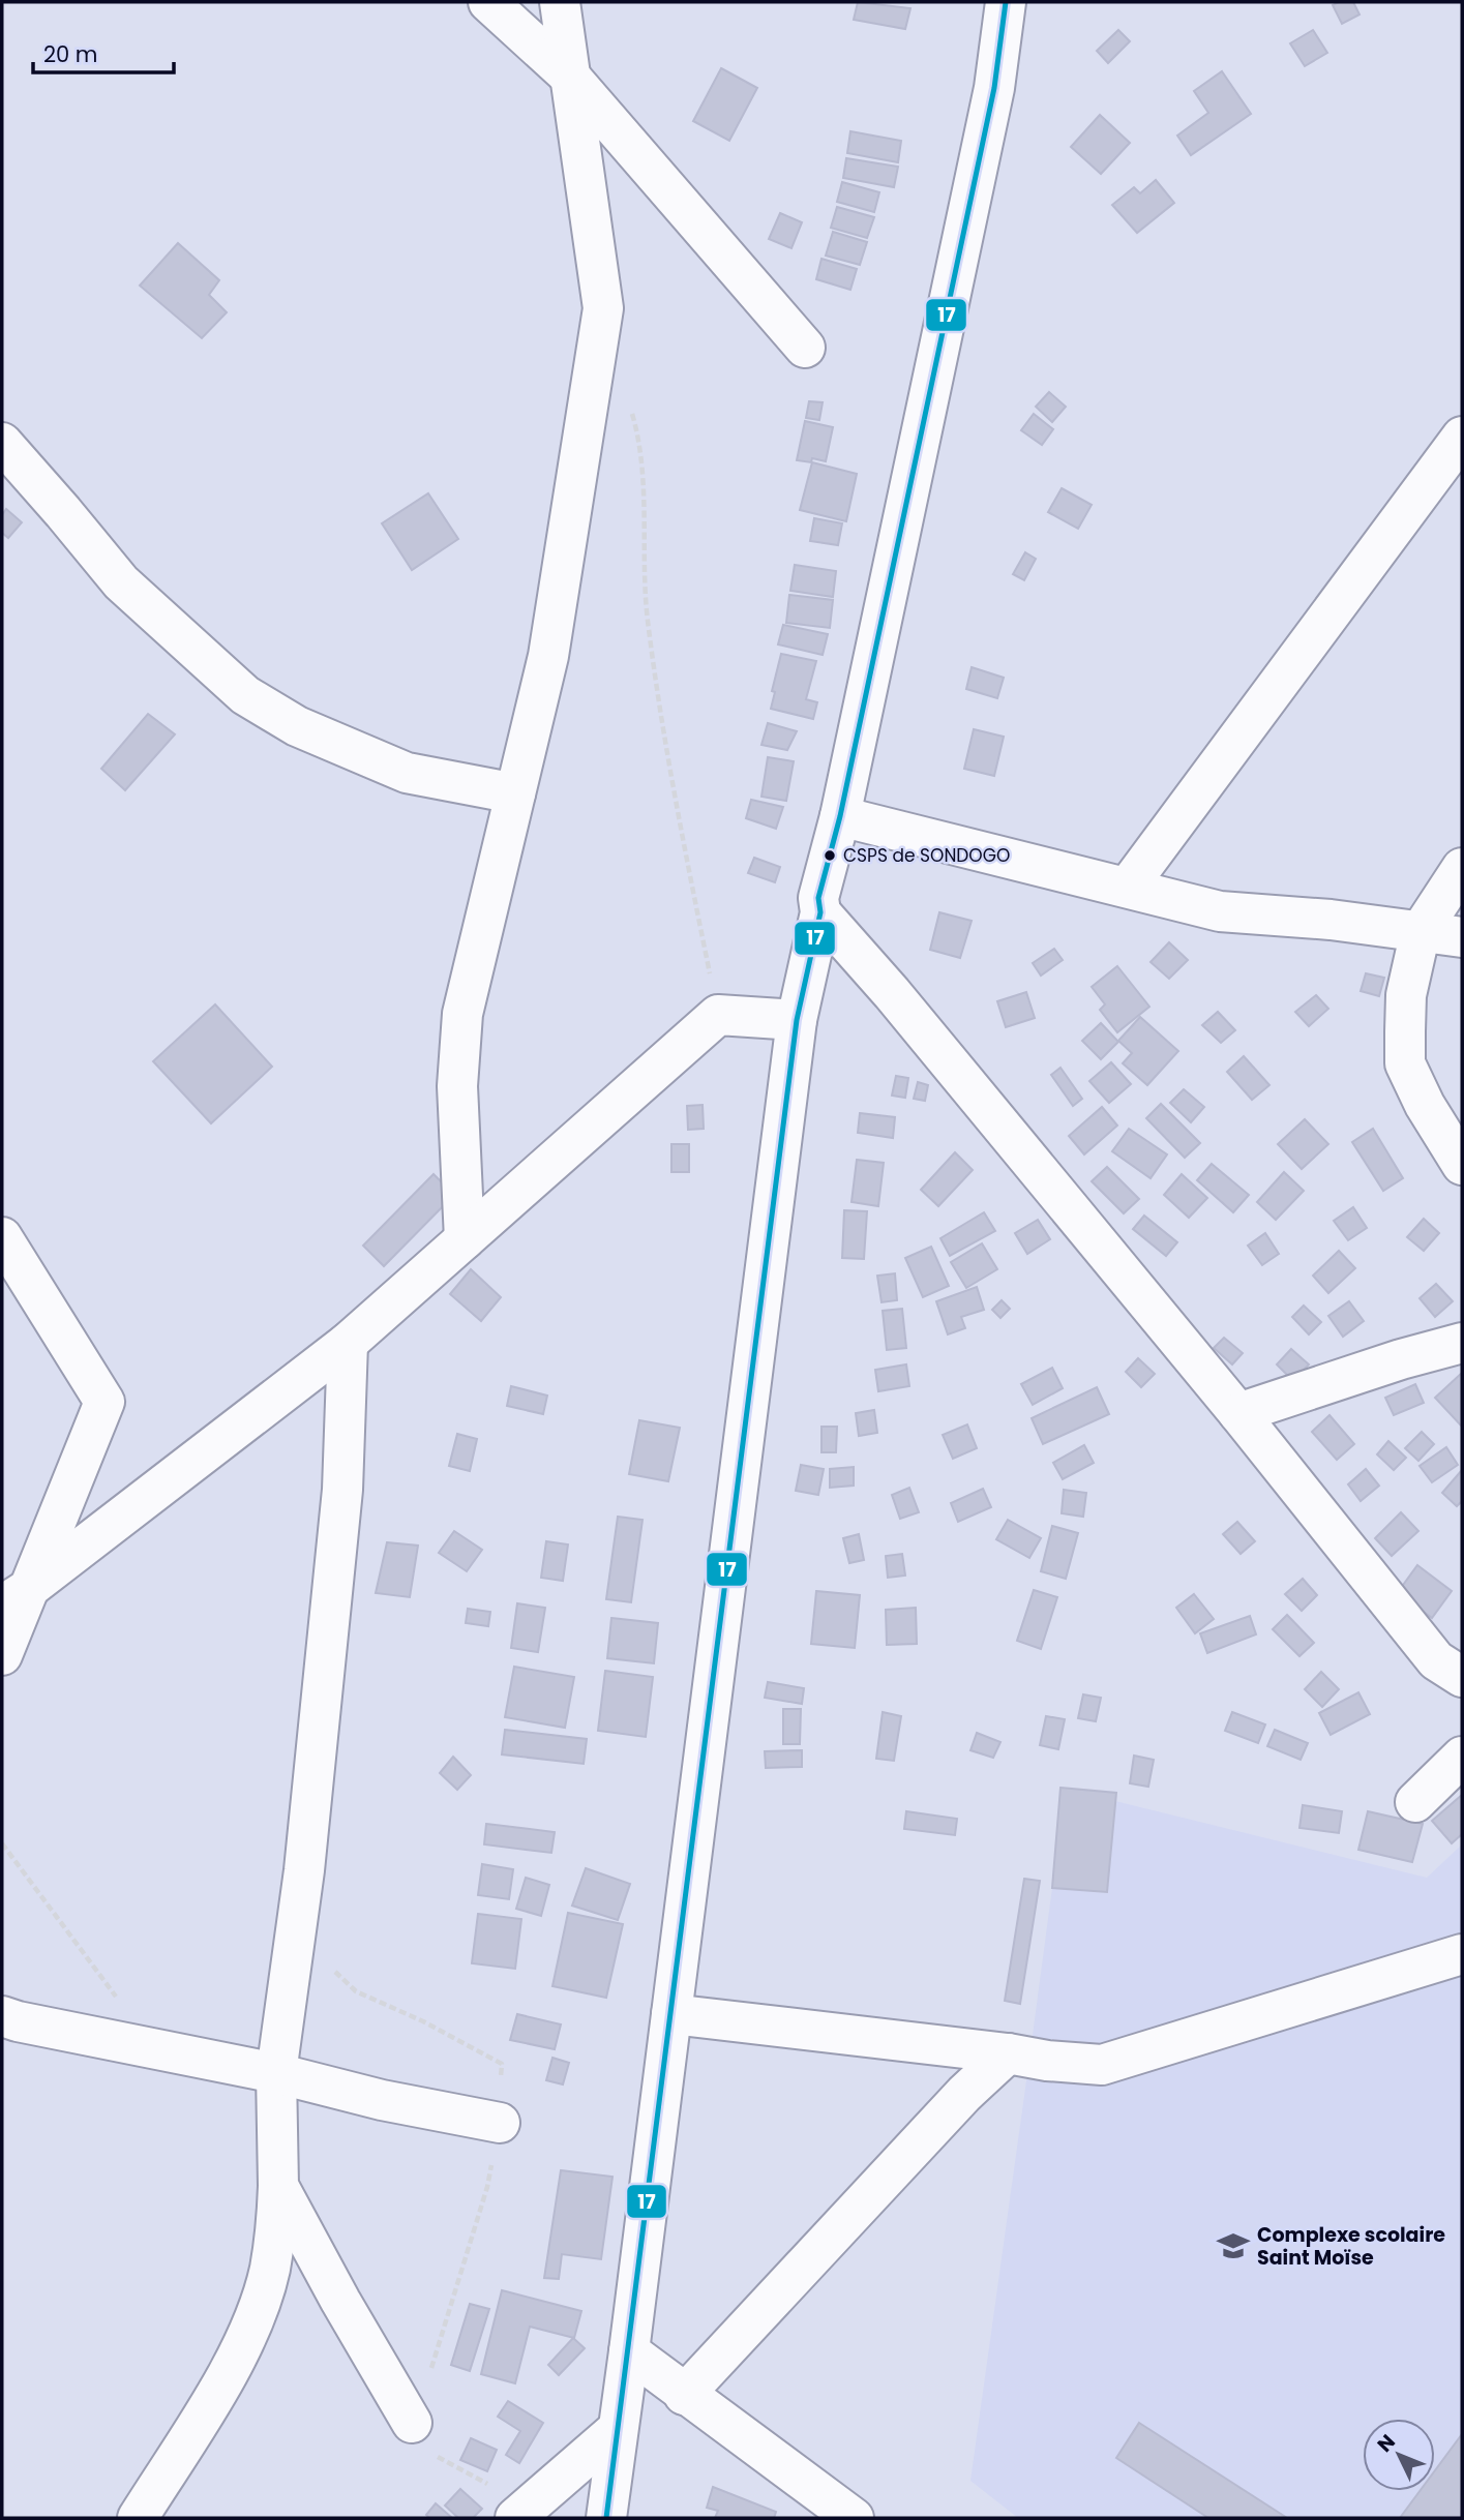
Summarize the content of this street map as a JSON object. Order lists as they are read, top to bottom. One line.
{"places":{"other":["CSPS de SONDOGO"],"school or university":["Complexe scolaire Saint Moïse"]},"lines":["transit line 17"],"scale_bar":"20 m","north":"top left"}
